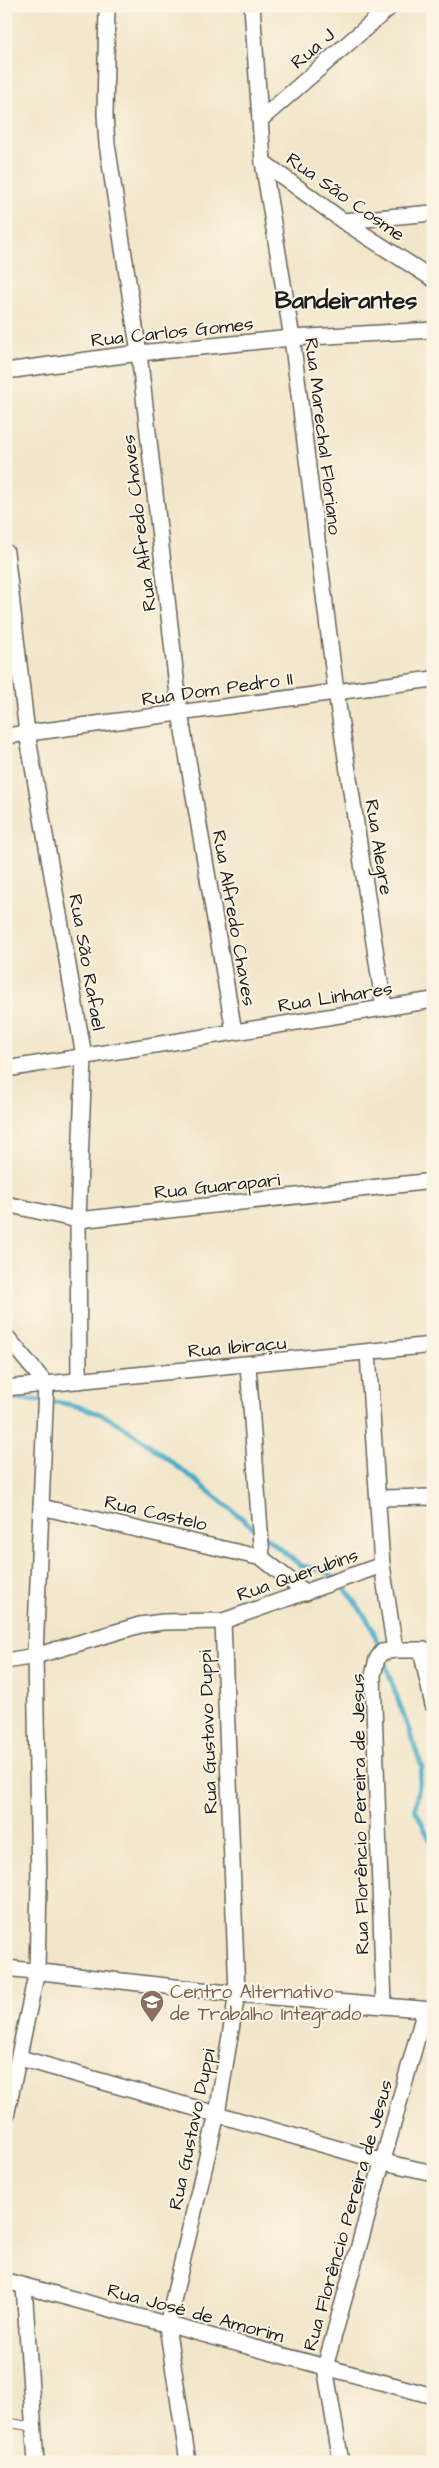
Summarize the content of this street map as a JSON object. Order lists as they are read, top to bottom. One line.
{"streets":{"street":["Rua J","Rua São Cosme","Rua Carlos Gomes","Rua Marechal Floriano","Rua Alfredo Chaves","Rua Dom Pedro II","Rua Alegre","Rua São Rafael","Rua Linhares","Rua Guarapari","Rua Ibiraçu","Rua Castelo","Rua Querubins","Rua Gustavo Duppi","Rua Florêncio Pereira de Jesus","Rua José de Amorim"]},"crossings":[["Rua J","Rua Marechal Floriano"],["Rua São Cosme","Rua Marechal Floriano"],["Rua Carlos Gomes","Rua Marechal Floriano"],["Rua Carlos Gomes","Rua Alfredo Chaves"],["Rua Marechal Floriano","Rua Dom Pedro II"],["Rua Marechal Floriano","Rua Alegre"],["Rua Alfredo Chaves","Rua Dom Pedro II"],["Rua Alfredo Chaves","Rua Linhares"],["Rua Dom Pedro II","Rua Alegre"],["Rua Dom Pedro II","Rua São Rafael"],["Rua Alegre","Rua Linhares"],["Rua São Rafael","Rua Linhares"],["Rua São Rafael","Rua Guarapari"],["Rua São Rafael","Rua Ibiraçu"],["Rua Ibiraçu","Rua Querubins"],["Rua Querubins","Rua Gustavo Duppi"],["Rua Gustavo Duppi","Rua José de Amorim"],["Rua Florêncio Pereira de Jesus","Rua José de Amorim"]],"districts":["Bandeirantes"],"places":{"school or university":["Centro Alternativo de Trabalho Integrado"]}}
